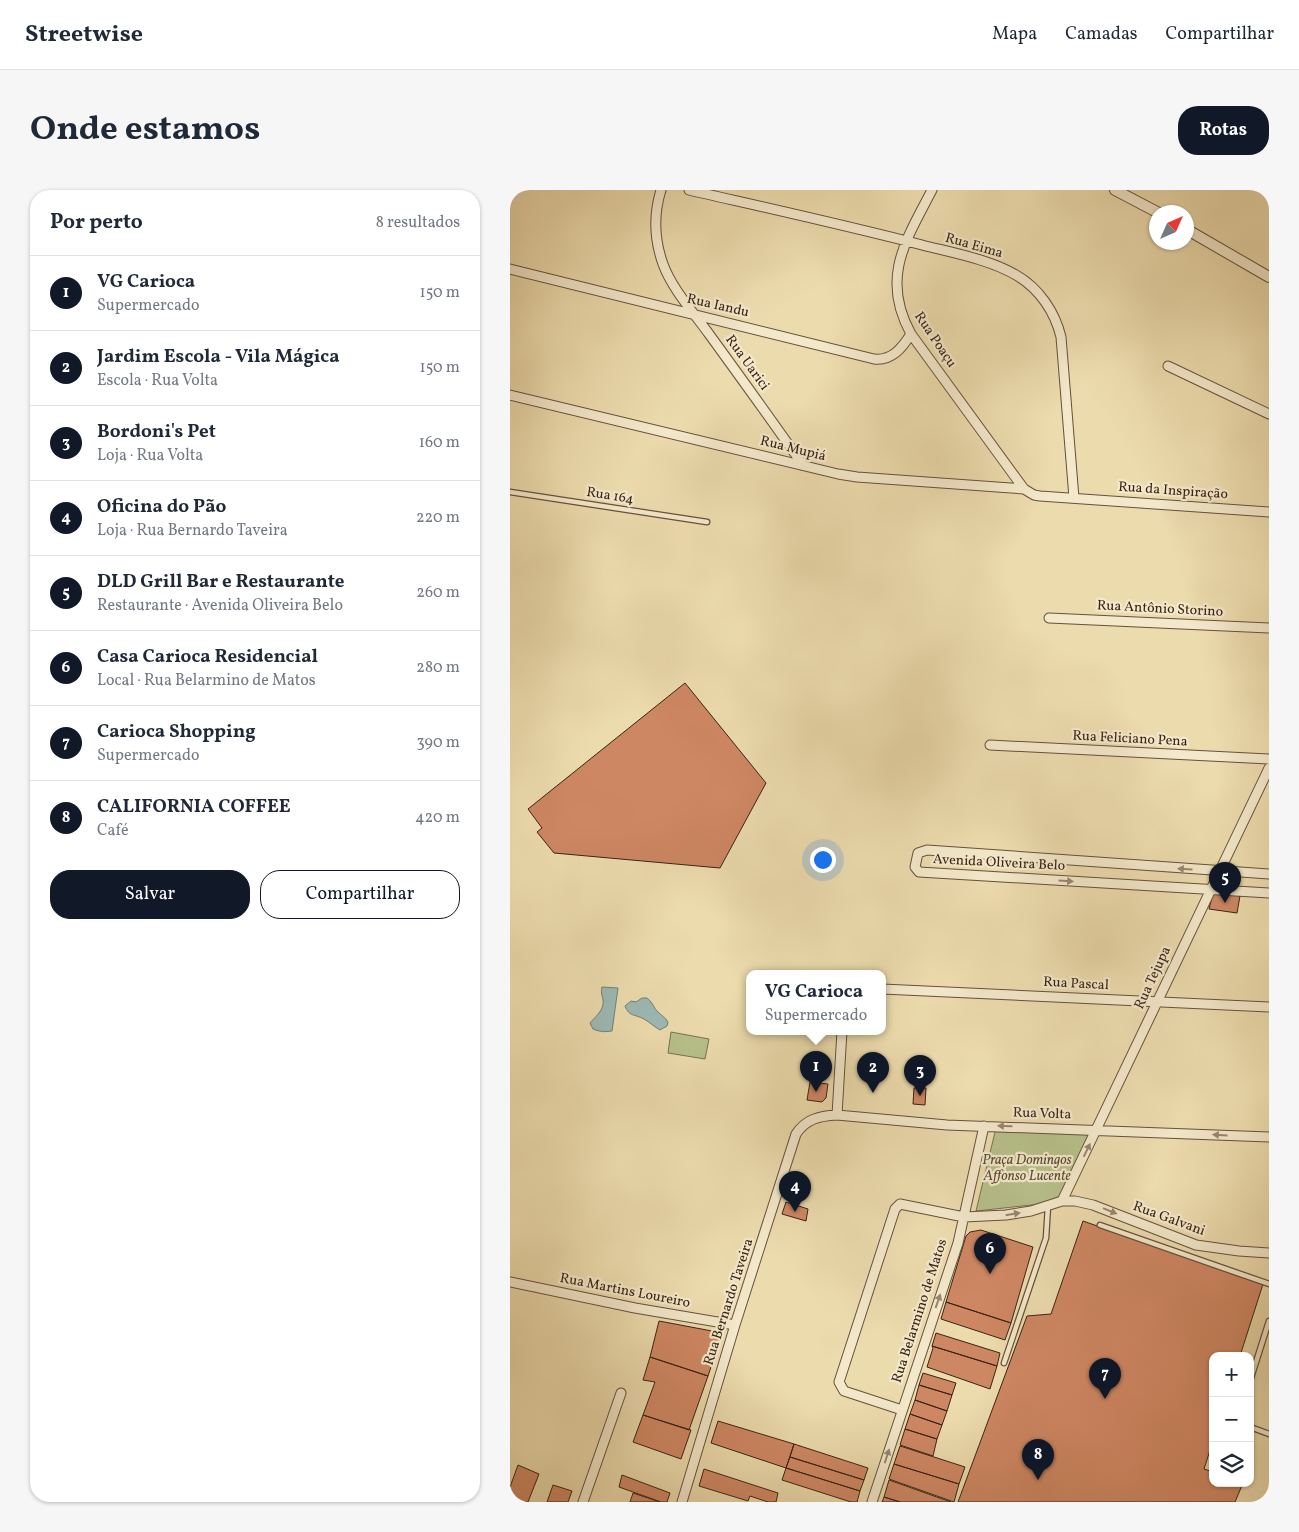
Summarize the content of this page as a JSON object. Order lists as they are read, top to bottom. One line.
{"streets":{"street":["Rua Eima","Rua Iandu","Rua Poaçu","Rua Uarici","Rua Mupiá","Rua da Inspiração","Rua Antônio Storino","Rua Feliciano Pena","Avenida Oliveira Belo","Rua Tejupa","Rua Pascal","Rua Volta","Rua Galvani","Rua Martins Loureiro","Rua Bernardo Taveira","Rua Belarmino de Matos"],"lane":["Rua 164"]},"crossings":[["Rua Eima","Rua Poaçu"],["Rua Eima","Rua Mupiá"],["Rua Eima","Rua da Inspiração"],["Rua Iandu","Rua Poaçu"],["Rua Iandu","Rua Uarici"],["Rua Poaçu","Rua Mupiá"],["Rua Uarici","Rua Mupiá"],["Rua Mupiá","Rua da Inspiração"],["Avenida Oliveira Belo","Rua Tejupa"],["Rua Tejupa","Rua Pascal"],["Rua Tejupa","Rua Volta"],["Rua Tejupa","Rua Galvani"],["Rua Volta","Rua Bernardo Taveira"],["Rua Volta","Rua Belarmino de Matos"],["Rua Martins Loureiro","Rua Bernardo Taveira"]],"one_way":["Rua Volta","Rua Galvani","Rua Belarmino de Matos"],"parks":["Praça Domingos Affonso Lucente"],"north":"top right","page":{"header":"Streetwise","nav":["Mapa","Camadas","Compartilhar"],"title":"Onde estamos","buttons":["Rotas",["Salvar","Compartilhar"]],"heading":["Por perto","8 resultados"],"list":[{"mark":"1","name":"VG Carioca","note":"Supermercado","value":"150 m"},{"mark":"2","name":"Jardim Escola - Vila Mágica","note":"Escola · Rua Volta","value":"150 m"},{"mark":"3","name":"Bordoni's Pet","note":"Loja · Rua Volta","value":"160 m"},{"mark":"4","name":"Oficina do Pão","note":"Loja · Rua Bernardo Taveira","value":"220 m"},{"mark":"5","name":"DLD Grill Bar e Restaurante","note":"Restaurante · Avenida Oliveira Belo","value":"260 m"},{"mark":"6","name":"Casa Carioca Residencial","note":"Local · Rua Belarmino de Matos","value":"280 m"},{"mark":"7","name":"Carioca Shopping","note":"Supermercado","value":"390 m"},{"mark":"8","name":"CALIFORNIA COFFEE","note":"Café","value":"420 m"}],"pins":["5","1","2","3","4","6","7","8"],"popup":["VG Carioca","Supermercado"],"map_buttons":["+","−"]}}
